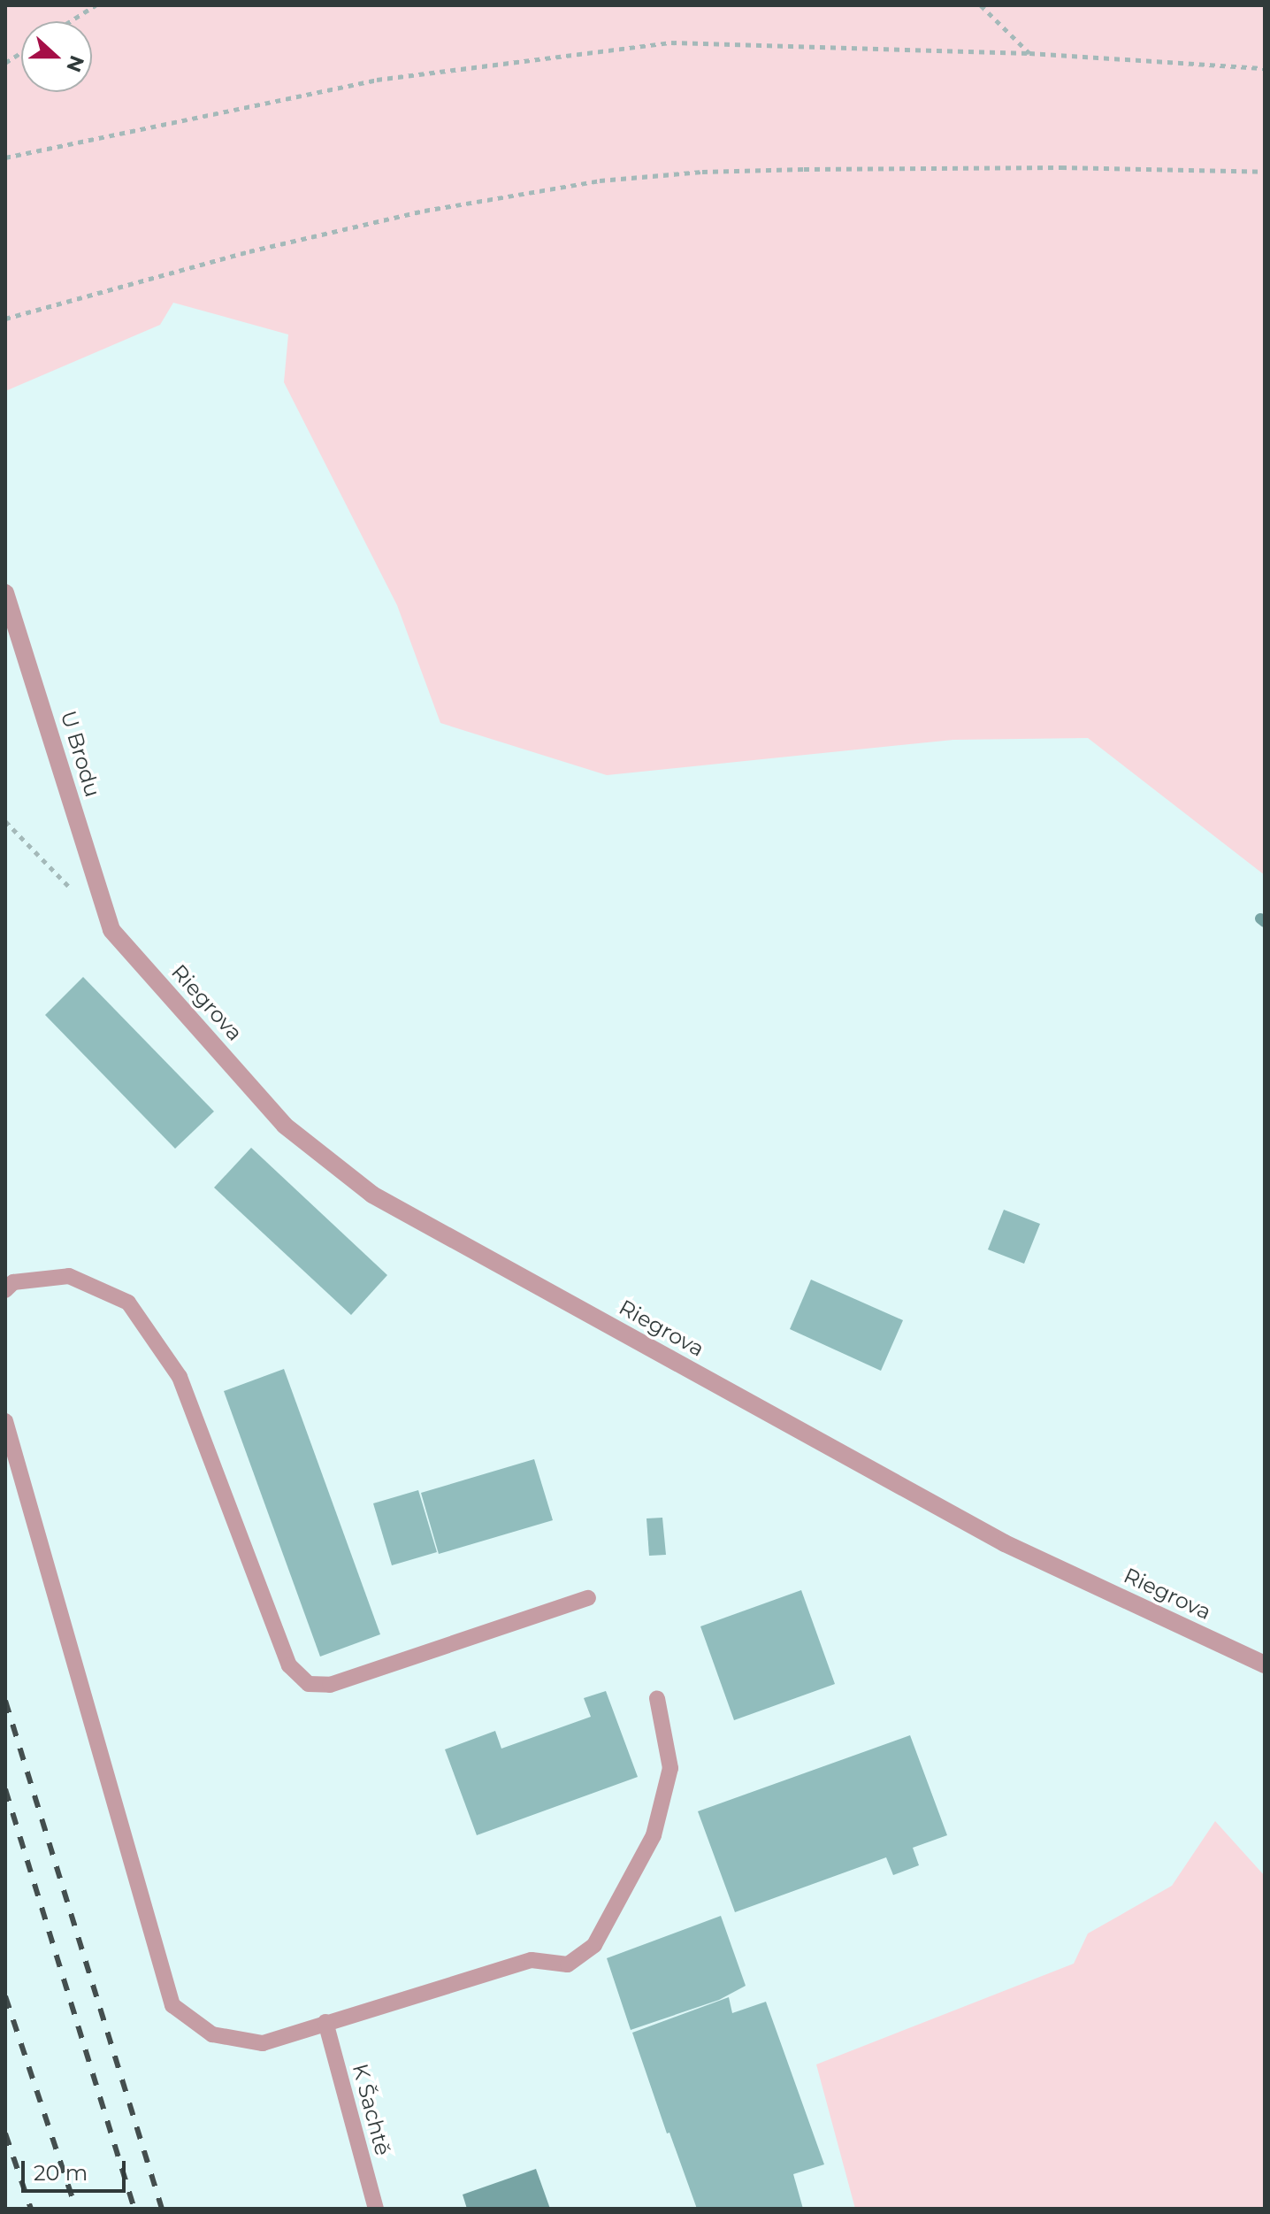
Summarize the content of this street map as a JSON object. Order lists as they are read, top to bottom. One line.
{"streets":{"street":["U Brodu","Riegrova"],"lane":["K Šachtě"]},"crossings":[["U Brodu","Riegrova"]],"scale_bar":"20 m","north":"right"}
